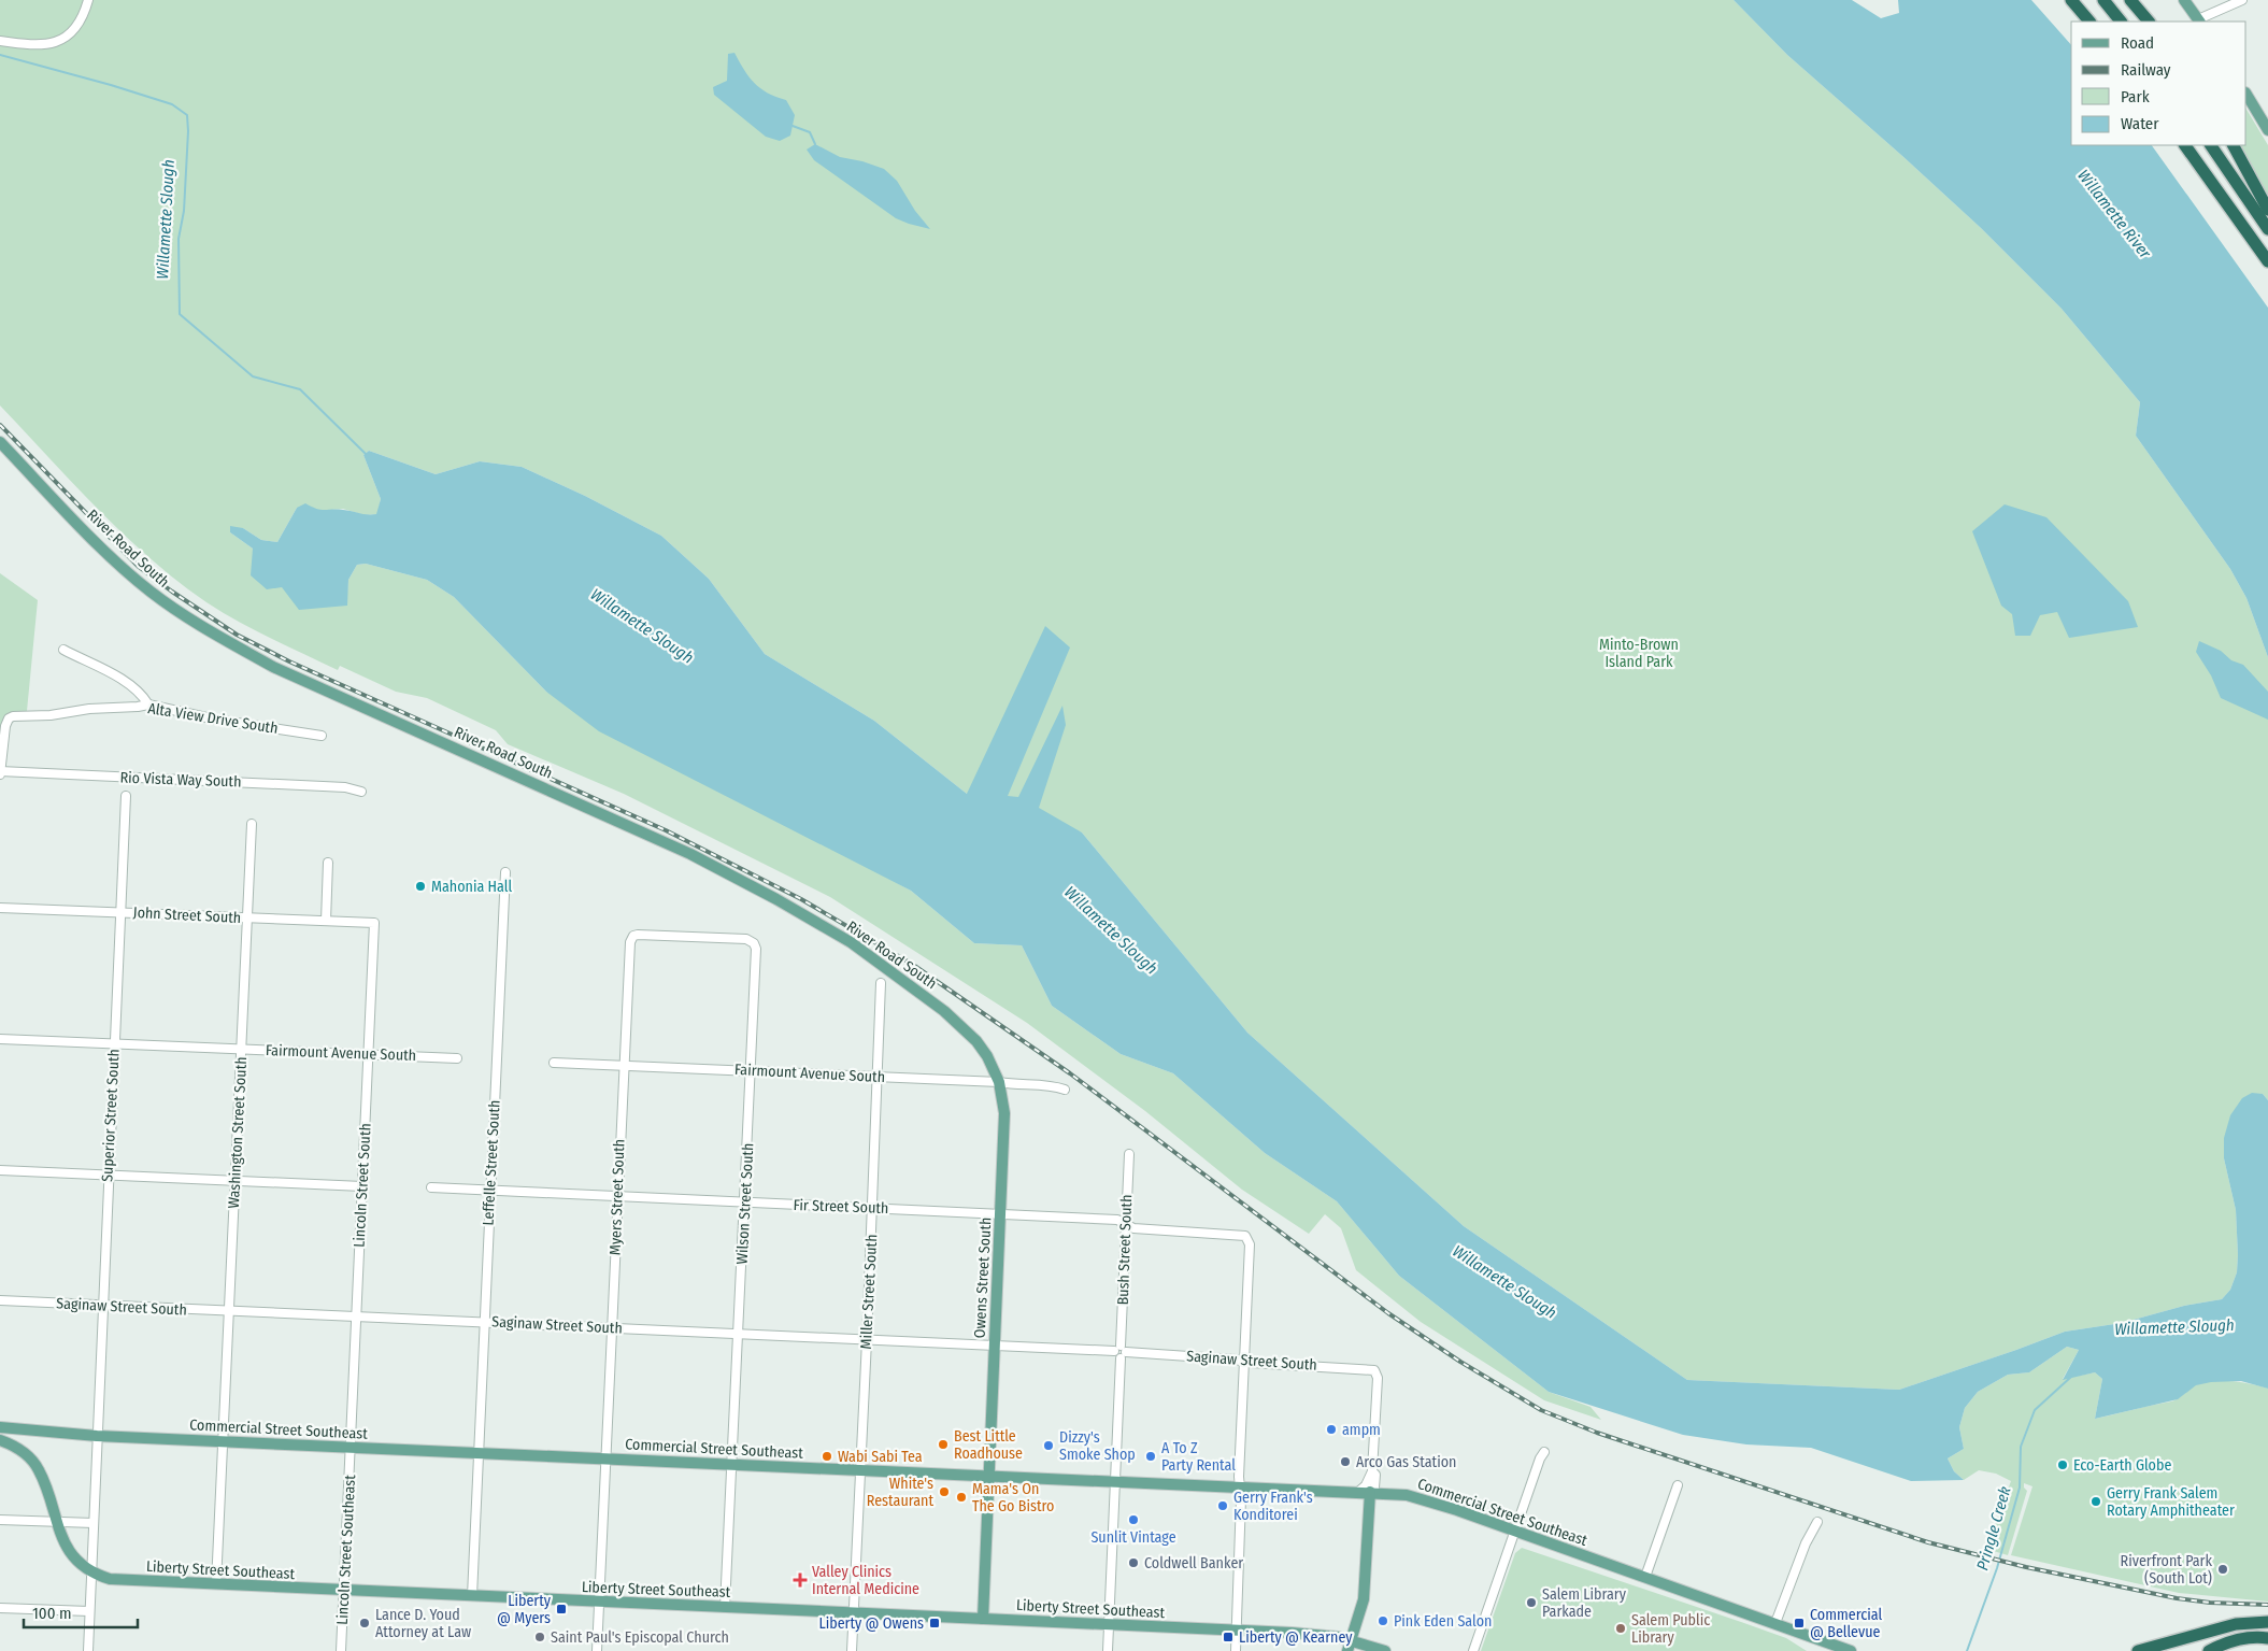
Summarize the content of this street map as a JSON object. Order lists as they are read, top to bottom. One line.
{"streets":{"main road":["River Road South","Owens Street South","Commercial Street Southeast","Liberty Street Southeast"],"street":["Alta View Drive South","Rio Vista Way South","John Street South","Fairmount Avenue South","Superior Street South","Washington Street South","Leffelle Street South","Lincoln Street South","Myers Street South","Wilson Street South","Fir Street South","Bush Street South","Miller Street South","Saginaw Street South","Lincoln Street Southeast"]},"crossings":[["River Road South","Fairmount Avenue South"],["River Road South","Owens Street South"],["Alta View Drive South","Rio Vista Way South"],["John Street South","Superior Street South"],["John Street South","Washington Street South"],["John Street South","Lincoln Street South"],["Fairmount Avenue South","Superior Street South"],["Fairmount Avenue South","Washington Street South"],["Fairmount Avenue South","Lincoln Street South"],["Fairmount Avenue South","Myers Street South"],["Fairmount Avenue South","Wilson Street South"],["Fairmount Avenue South","Owens Street South"],["Fairmount Avenue South","Miller Street South"],["Superior Street South","Saginaw Street South"],["Superior Street South","Commercial Street Southeast"],["Superior Street South","Liberty Street Southeast"],["Washington Street South","Saginaw Street South"],["Washington Street South","Commercial Street Southeast"],["Washington Street South","Liberty Street Southeast"],["Leffelle Street South","Fir Street South"],["Leffelle Street South","Saginaw Street South"],["Leffelle Street South","Commercial Street Southeast"],["Leffelle Street South","Liberty Street Southeast"],["Lincoln Street South","Saginaw Street South"],["Lincoln Street South","Commercial Street Southeast"],["Lincoln Street South","Lincoln Street Southeast"],["Myers Street South","Wilson Street South"],["Myers Street South","Fir Street South"],["Myers Street South","Saginaw Street South"],["Myers Street South","Commercial Street Southeast"],["Myers Street South","Liberty Street Southeast"],["Wilson Street South","Fir Street South"],["Wilson Street South","Saginaw Street South"],["Wilson Street South","Commercial Street Southeast"],["Wilson Street South","Liberty Street Southeast"],["Fir Street South","Bush Street South"],["Fir Street South","Owens Street South"],["Fir Street South","Miller Street South"],["Fir Street South","Saginaw Street South"],["Bush Street South","Saginaw Street South"],["Bush Street South","Commercial Street Southeast"],["Bush Street South","Liberty Street Southeast"],["Owens Street South","Saginaw Street South"],["Owens Street South","Commercial Street Southeast"],["Owens Street South","Liberty Street Southeast"],["Miller Street South","Saginaw Street South"],["Miller Street South","Commercial Street Southeast"],["Miller Street South","Liberty Street Southeast"],["Saginaw Street South","Commercial Street Southeast"],["Commercial Street Southeast","Lincoln Street Southeast"],["Lincoln Street Southeast","Liberty Street Southeast"]],"water":["Willamette River","Willamette Slough","Pringle Creek"],"parks":["Minto-Brown Island Park"],"places":{"other":["Mahonia Hall","ampm","Best Little Roadhouse","Dizzy's Smoke Shop","Wabi Sabi Tea","A To Z Party Rental","Arco Gas Station","Eco-Earth Globe","White's Restaurant","Mama's On The Go Bistro","Gerry Frank Salem Rotary Amphitheater","Gerry Frank's Konditorei","Sunlit Vintage","Coldwell Banker","Riverfront Park (South Lot)","Salem Library Parkade","Pink Eden Salon","Lance D. Youd Attorney at Law","Salem Public Library","Saint Paul's Episcopal Church"],"health":["Valley Clinics Internal Medicine"],"transit":["Liberty @ Myers","Liberty @ Owens","Commercial @ Bellevue","Liberty @ Kearney"]},"legend":["Road","Railway","Park","Water"],"scale_bar":"100 m"}
